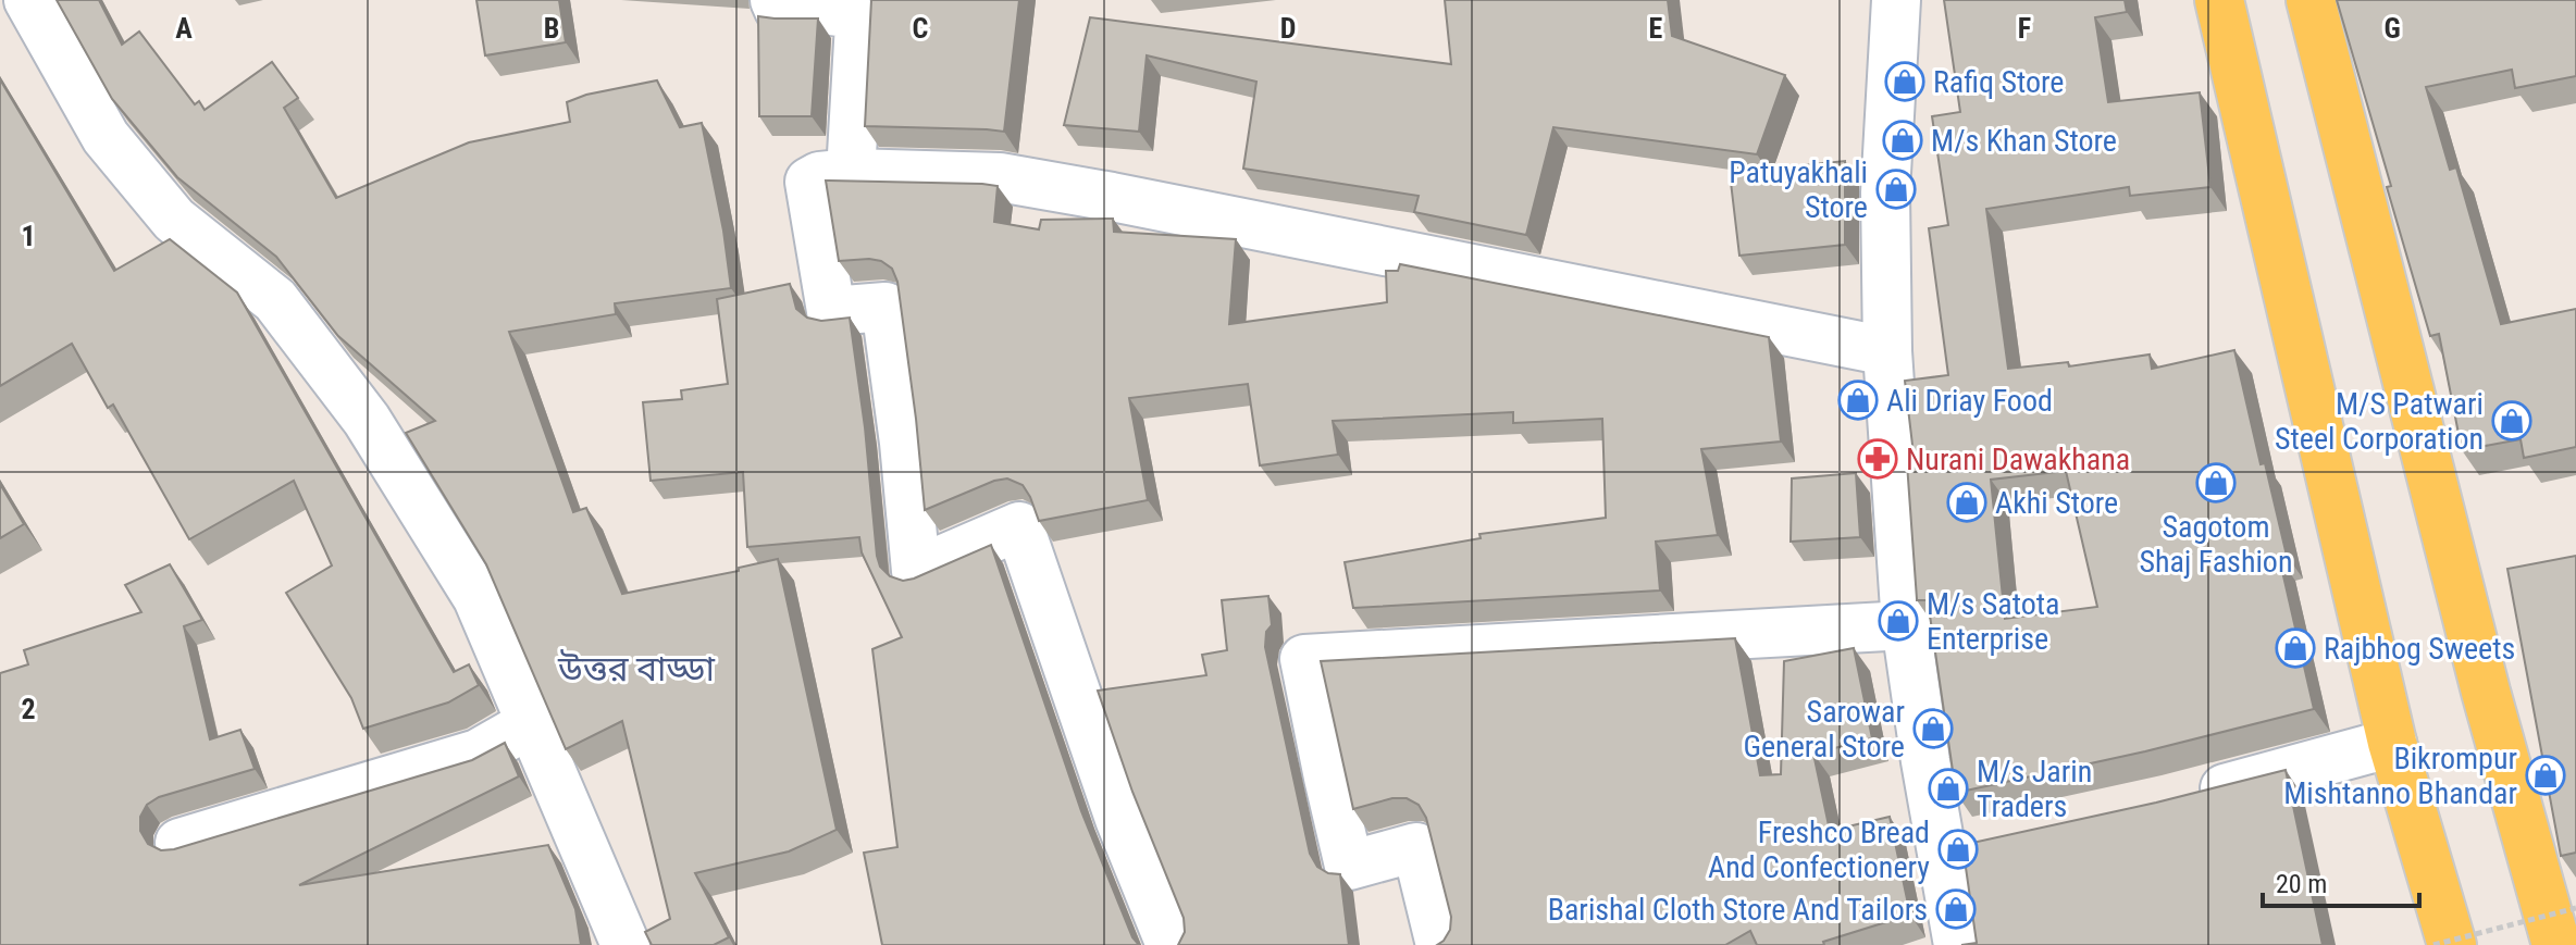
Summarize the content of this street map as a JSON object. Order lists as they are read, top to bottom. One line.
{"districts":["উত্তর বাড্ডা"],"places":{"shop":["Rafiq Store","M/s Khan Store","Patuyakhali Store","Ali Driay Food","M/S Patwari Steel Corporation","Sagotom Shaj Fashion","Akhi Store","M/s Satota Enterprise","Rajbhog Sweets","Sarowar General Store","Bikrompur Mishtanno Bhandar","M/s Jarin Traders","Freshco Bread And Confectionery","Barishal Cloth Store And Tailors"],"pharmacy":["Nurani Dawakhana"]},"scale_bar":"20 m","grid":{"columns":["A","B","C","D","E","F","G"],"rows":["1","2"]}}
